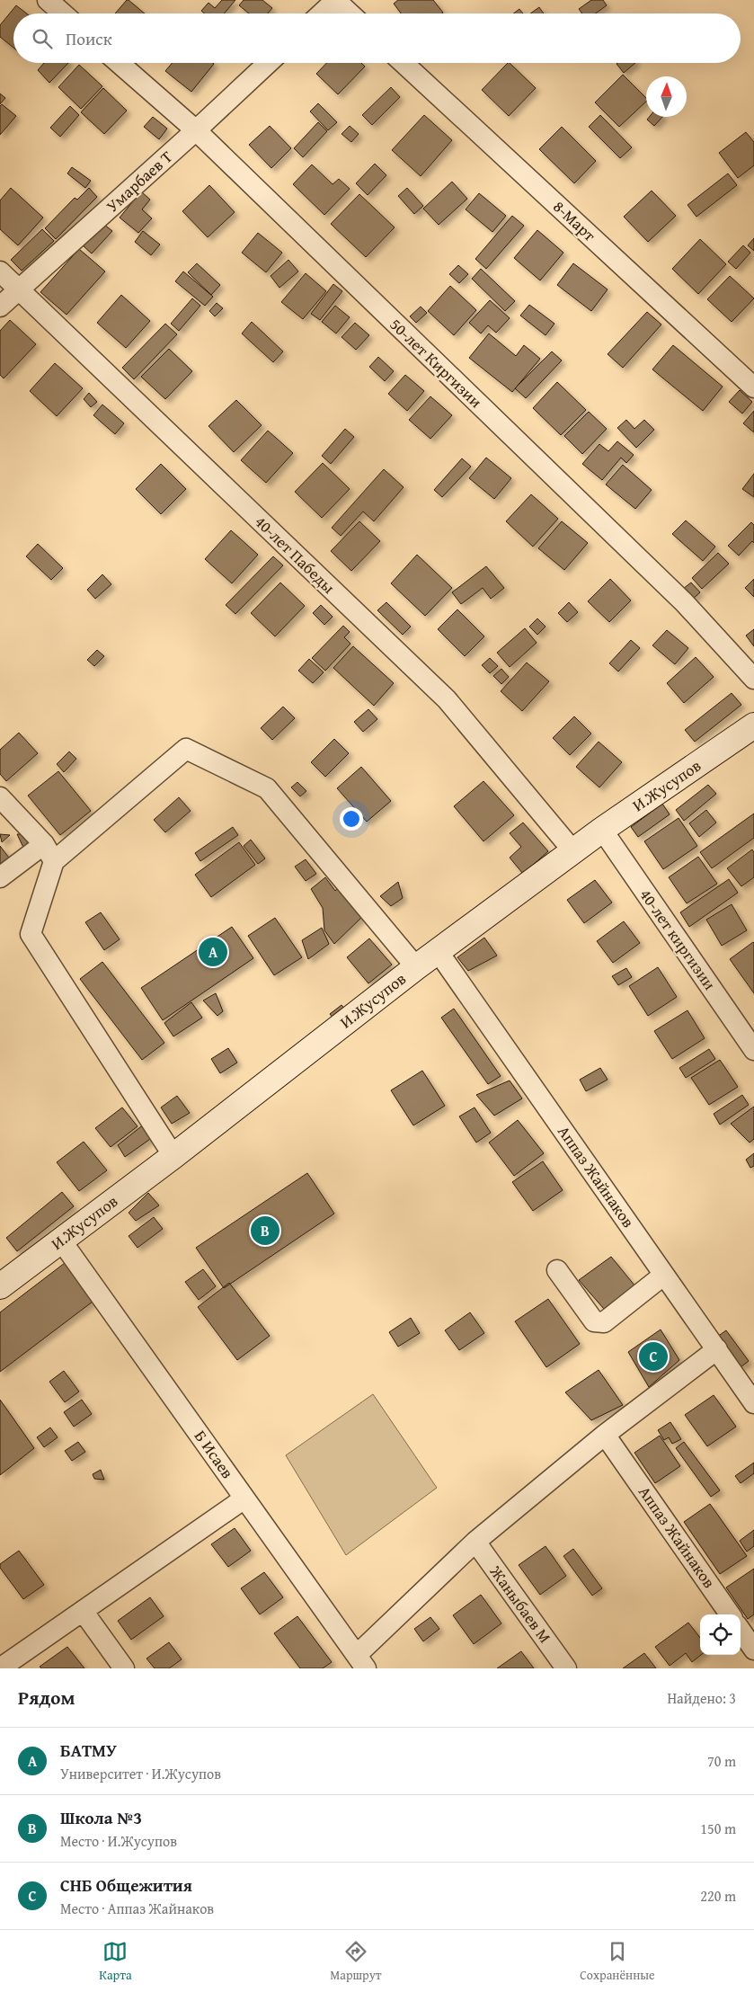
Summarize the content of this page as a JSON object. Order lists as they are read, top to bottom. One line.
{"streets":{"street":["Умарбаев Т","8-Март","50-лет Киргизии","40-лет Пабеды","И.Жусупов","40-лет киргизии","Аппаз Жайнаков","Б Исаев","Жаныбаев М"]},"crossings":[["Умарбаев Т","50-лет Киргизии"],["Умарбаев Т","40-лет Пабеды"],["40-лет Пабеды","И.Жусупов"],["И.Жусупов","40-лет киргизии"],["И.Жусупов","Аппаз Жайнаков"],["И.Жусупов","Б Исаев"]],"north":"top","page":{"search":"Поиск","pins":["A","B","C"],"heading":["Рядом","Найдено: 3"],"list":[{"mark":"A","name":"БАТМУ","note":"Университет · И.Жусупов","value":"70 m"},{"mark":"B","name":"Школа №3","note":"Место · И.Жусупов","value":"150 m"},{"mark":"C","name":"СНБ Общежития","note":"Место · Аппаз Жайнаков","value":"220 m"}],"nav":["Карта","Маршрут","Сохранённые"]}}
